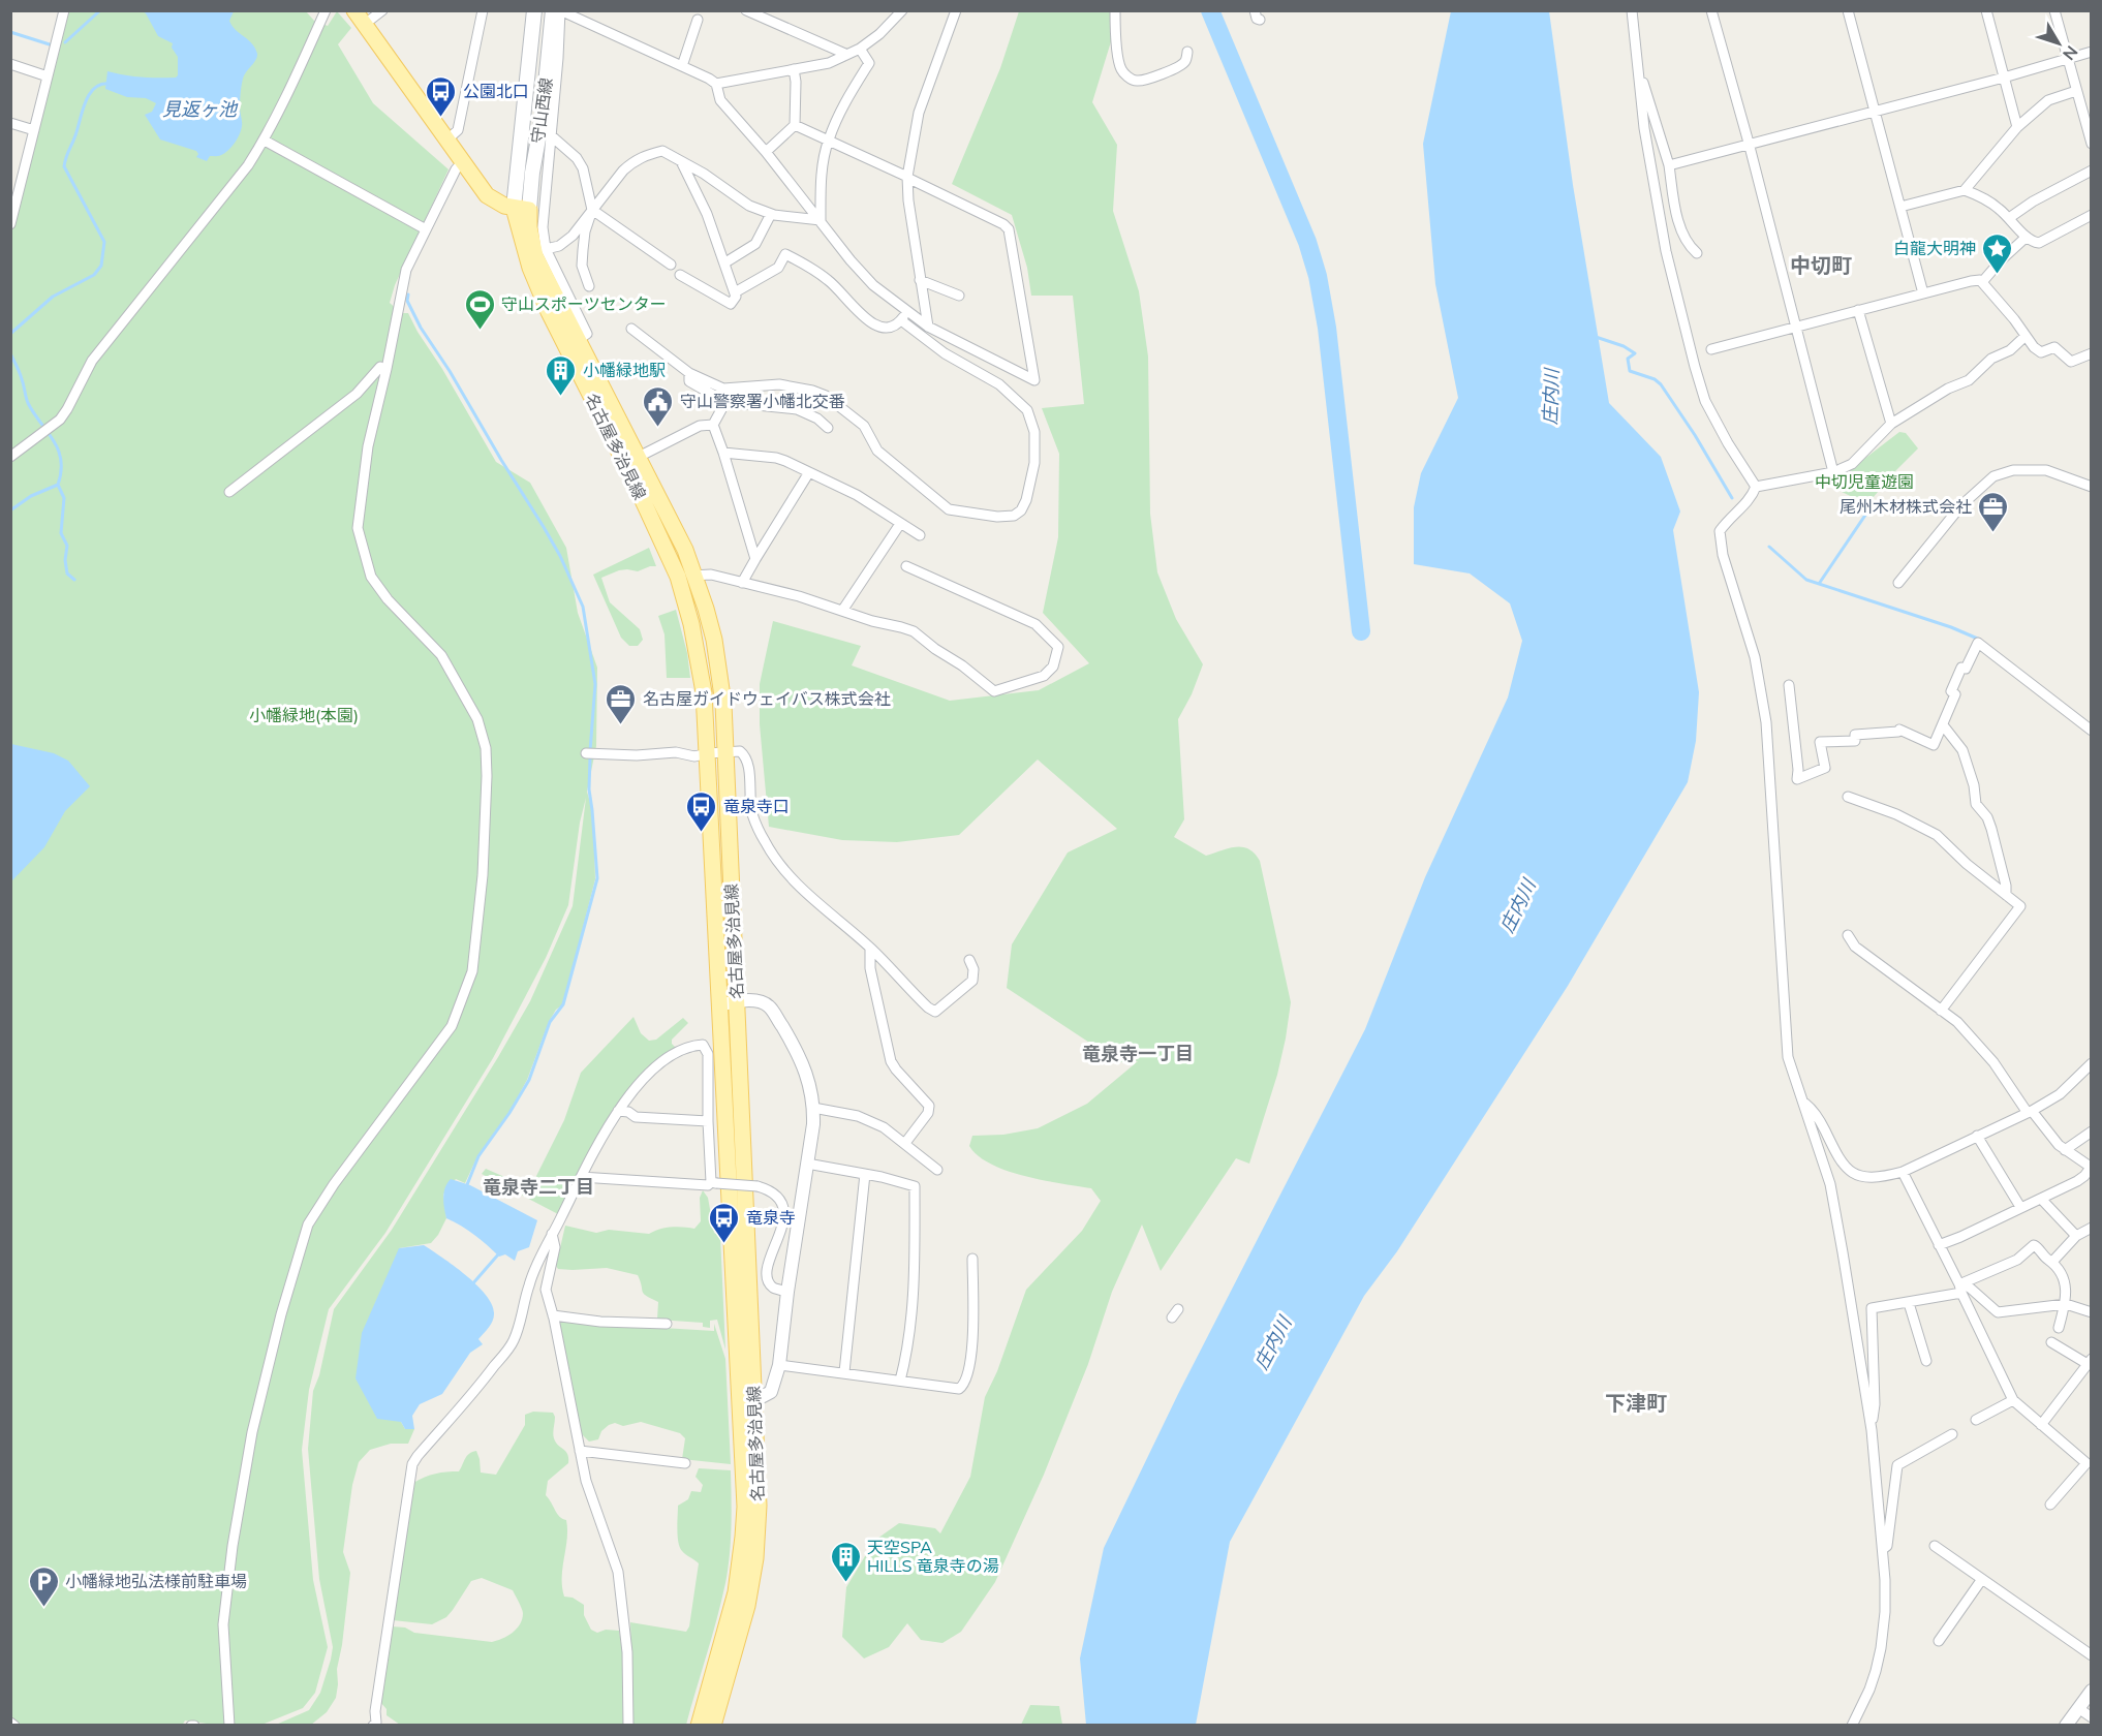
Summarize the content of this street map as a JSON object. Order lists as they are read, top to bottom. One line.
{"streets":{"main road":["守山西線","名古屋多治見線"]},"crossings":[["守山西線","名古屋多治見線"]],"districts":["中切町","竜泉寺一丁目","竜泉寺二丁目","下津町"],"water":["見返ヶ池","庄内川"],"parks":["中切児童遊園","小幡緑地(本園)"],"places":{"bus stop":["公園北口","竜泉寺口","竜泉寺"],"place":["白龍大明神"],"sports":["守山スポーツセンター"],"building":["小幡緑地駅","天空SPA HILLS 竜泉寺の湯"],"public building":["守山警察署小幡北交番"],"office":["尾州木材株式会社","名古屋ガイドウェイバス株式会社"],"parking":["小幡緑地弘法様前駐車場"]},"north":"bottom right"}
